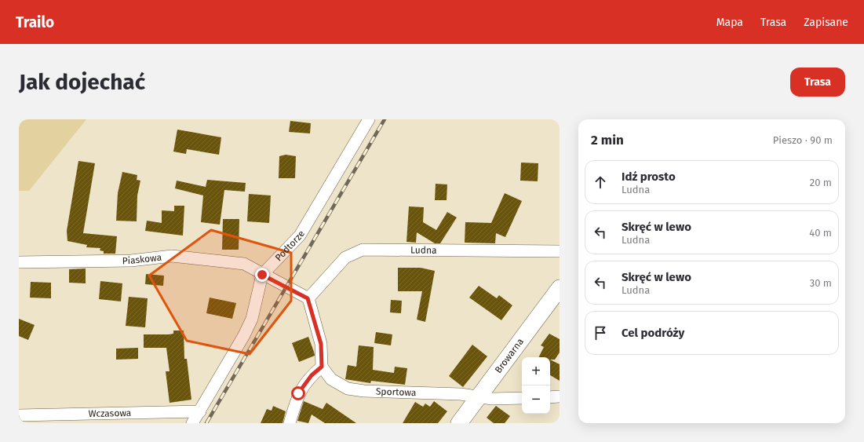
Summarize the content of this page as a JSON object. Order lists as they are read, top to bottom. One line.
{"streets":{"street":["Podtorze","Ludna","Piaskowa","Browarna","Sportowa","Wczasowa"]},"crossings":[["Podtorze","Piaskowa"],["Browarna","Sportowa"]],"page":{"header":"Trailo","nav":["Mapa","Trasa","Zapisane"],"buttons":"Trasa","title":"Jak dojechać","heading":["2 min","Pieszo · 90 m"],"list":[["Idź prosto","Ludna","20 m"],["Skręć w lewo","Ludna","40 m"],["Skręć w lewo","Ludna","30 m"],"Cel podróży"],"map_buttons":["+","−"]}}
